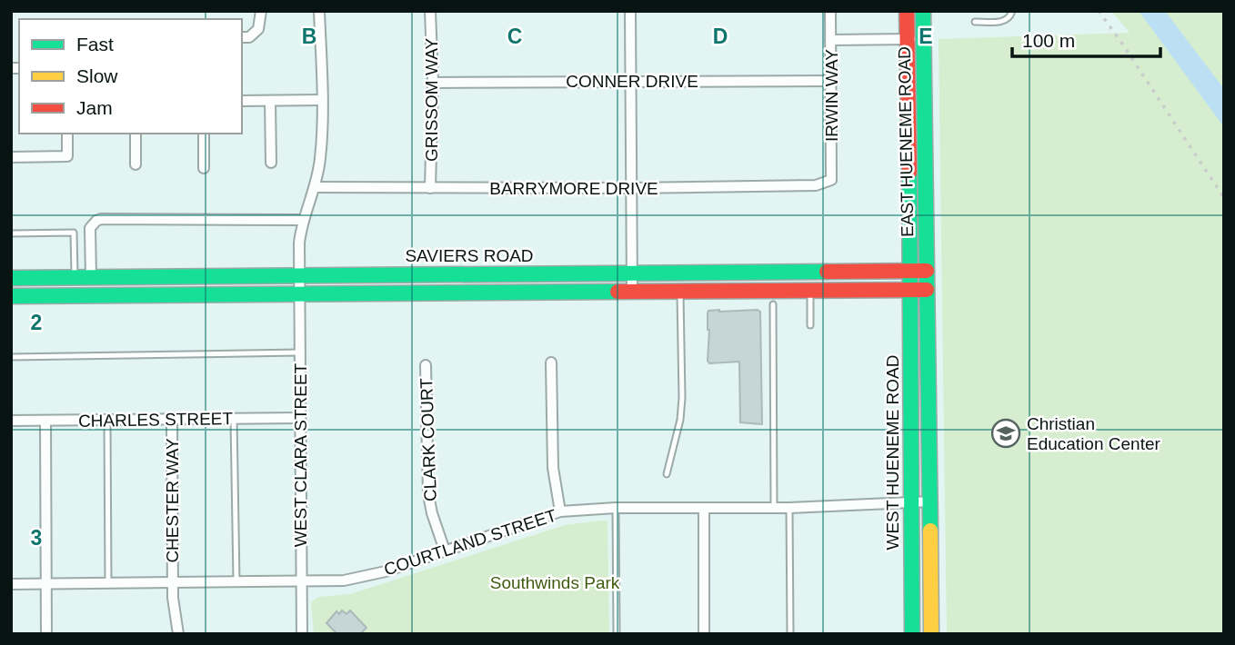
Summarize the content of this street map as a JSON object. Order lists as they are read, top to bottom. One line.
{"streets":{"main road":["EAST HUENEME ROAD","SAVIERS ROAD","WEST HUENEME ROAD"],"street":["CONNER DRIVE","IRWIN WAY","GRISSOM WAY","BARRYMORE DRIVE","CHARLES STREET","CLARK COURT","WEST CLARA STREET","CHESTER WAY","COURTLAND STREET"]},"crossings":[["CONNER DRIVE","IRWIN WAY"],["CONNER DRIVE","GRISSOM WAY"],["IRWIN WAY","BARRYMORE DRIVE"],["GRISSOM WAY","BARRYMORE DRIVE"],["EAST HUENEME ROAD","SAVIERS ROAD"],["EAST HUENEME ROAD","WEST HUENEME ROAD"],["BARRYMORE DRIVE","WEST CLARA STREET"],["SAVIERS ROAD","WEST HUENEME ROAD"],["SAVIERS ROAD","WEST CLARA STREET"],["CHARLES STREET","WEST CLARA STREET"],["CHARLES STREET","CHESTER WAY"],["CLARK COURT","COURTLAND STREET"],["WEST HUENEME ROAD","COURTLAND STREET"],["WEST CLARA STREET","COURTLAND STREET"],["CHESTER WAY","COURTLAND STREET"]],"parks":["Southwinds Park"],"places":{"school or university":["Christian Education Center"]},"legend":["Fast","Slow","Jam"],"scale_bar":"100 m","grid":{"columns":["B","C","D","E"],"rows":["2","3"]}}
